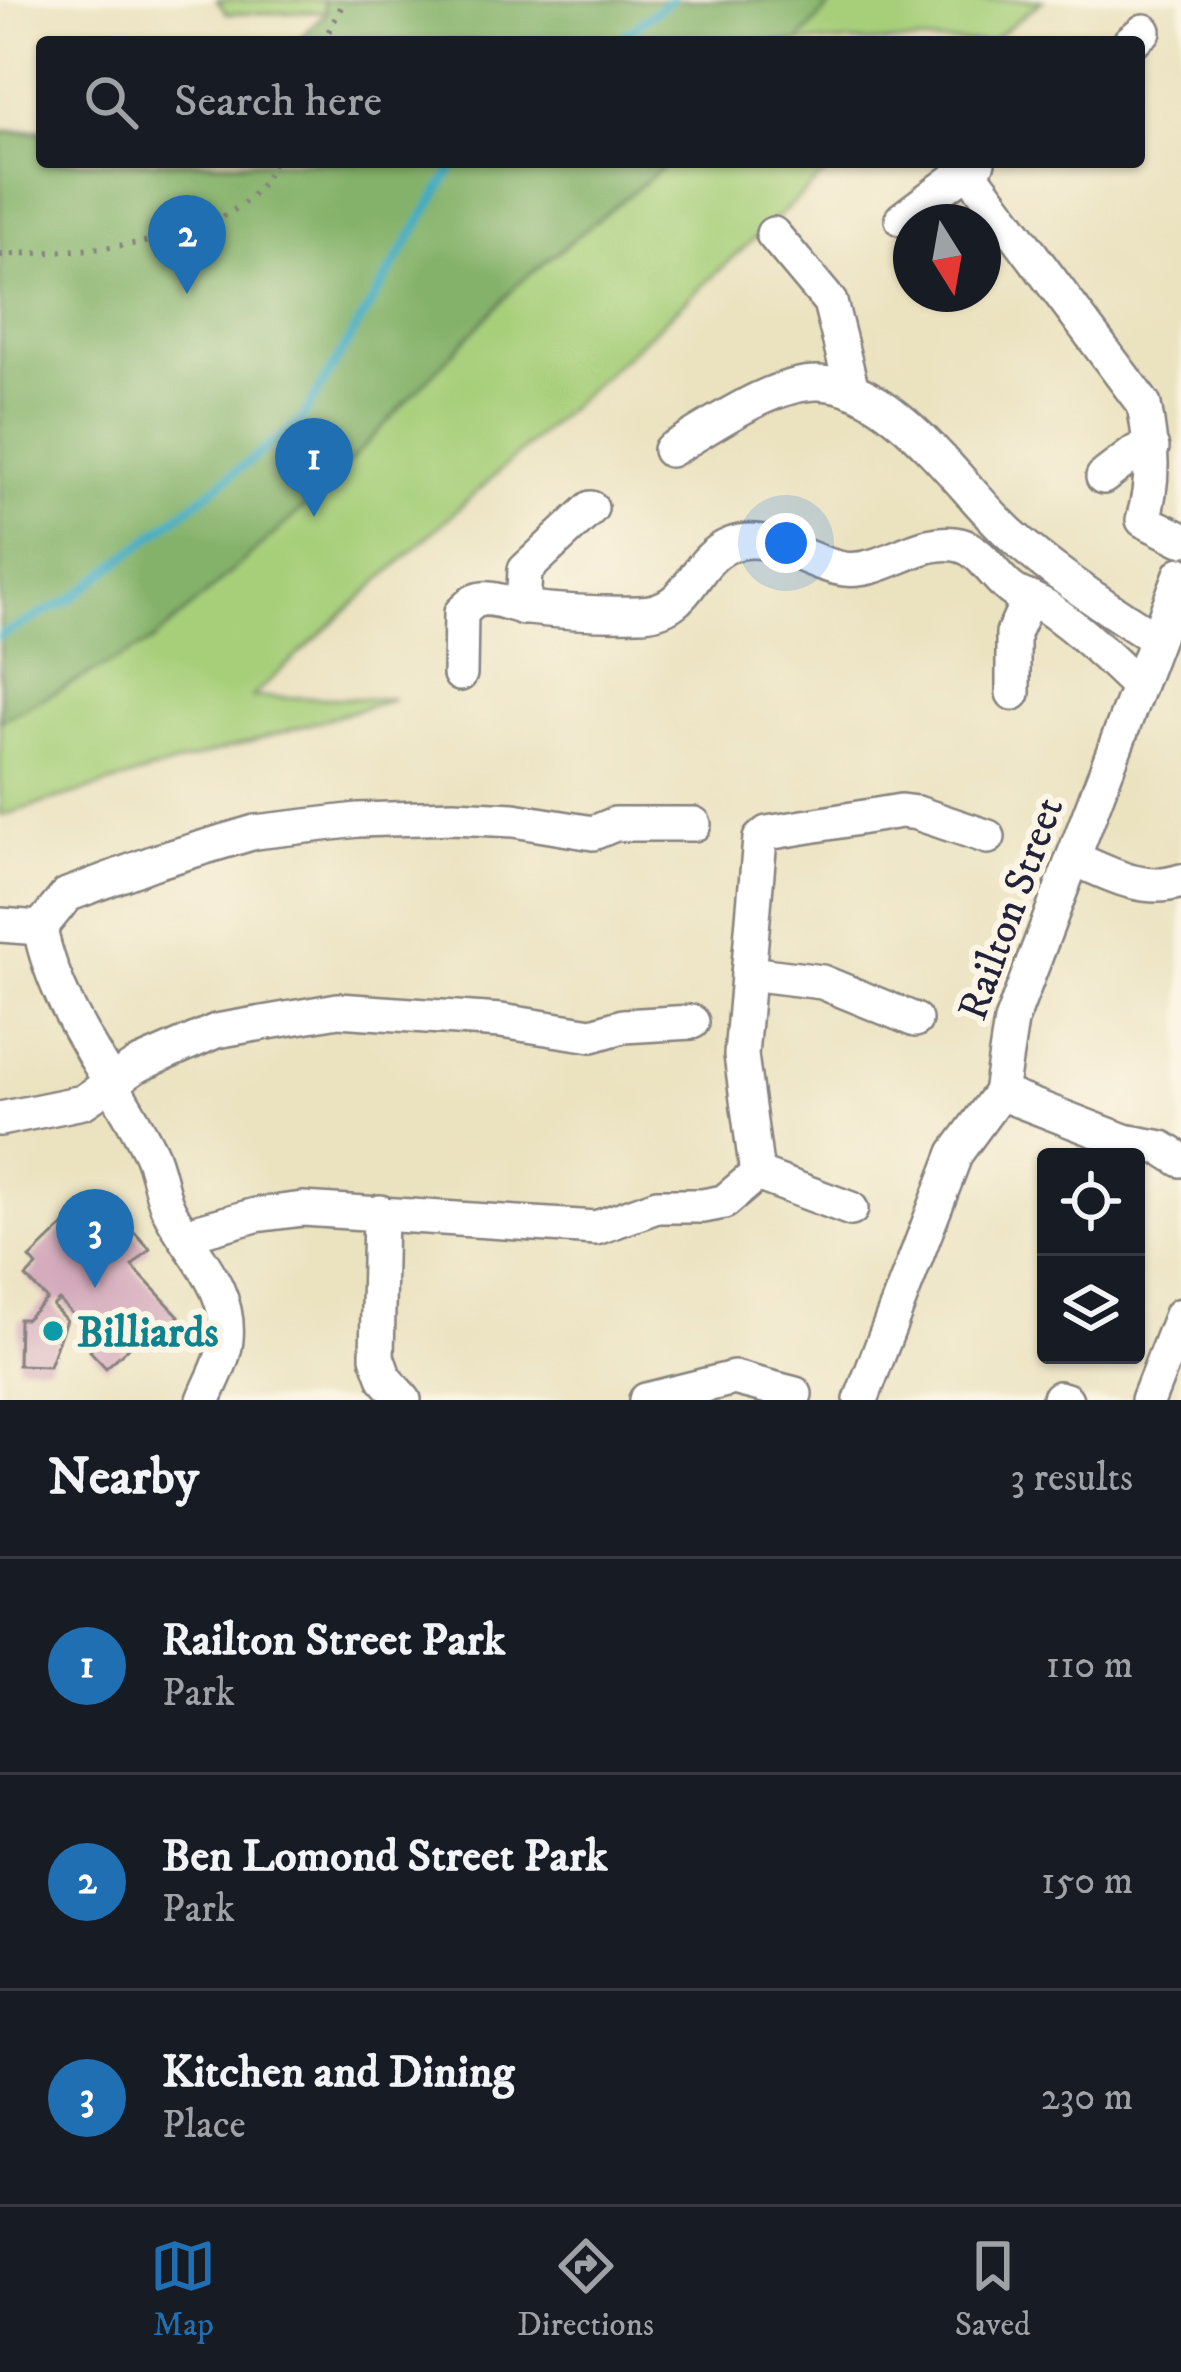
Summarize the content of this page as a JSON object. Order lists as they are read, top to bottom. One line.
{"streets":{"street":["Railton Street"]},"places":["Billiards"],"north":"bottom","page":{"search":"Search here","pins":["2","1","3"],"heading":["Nearby","3 results"],"list":[{"mark":"1","name":"Railton Street Park","note":"Park","value":"110 m"},{"mark":"2","name":"Ben Lomond Street Park","note":"Park","value":"150 m"},{"mark":"3","name":"Kitchen and Dining","note":"Place","value":"230 m"}],"nav":["Map","Directions","Saved"]}}
